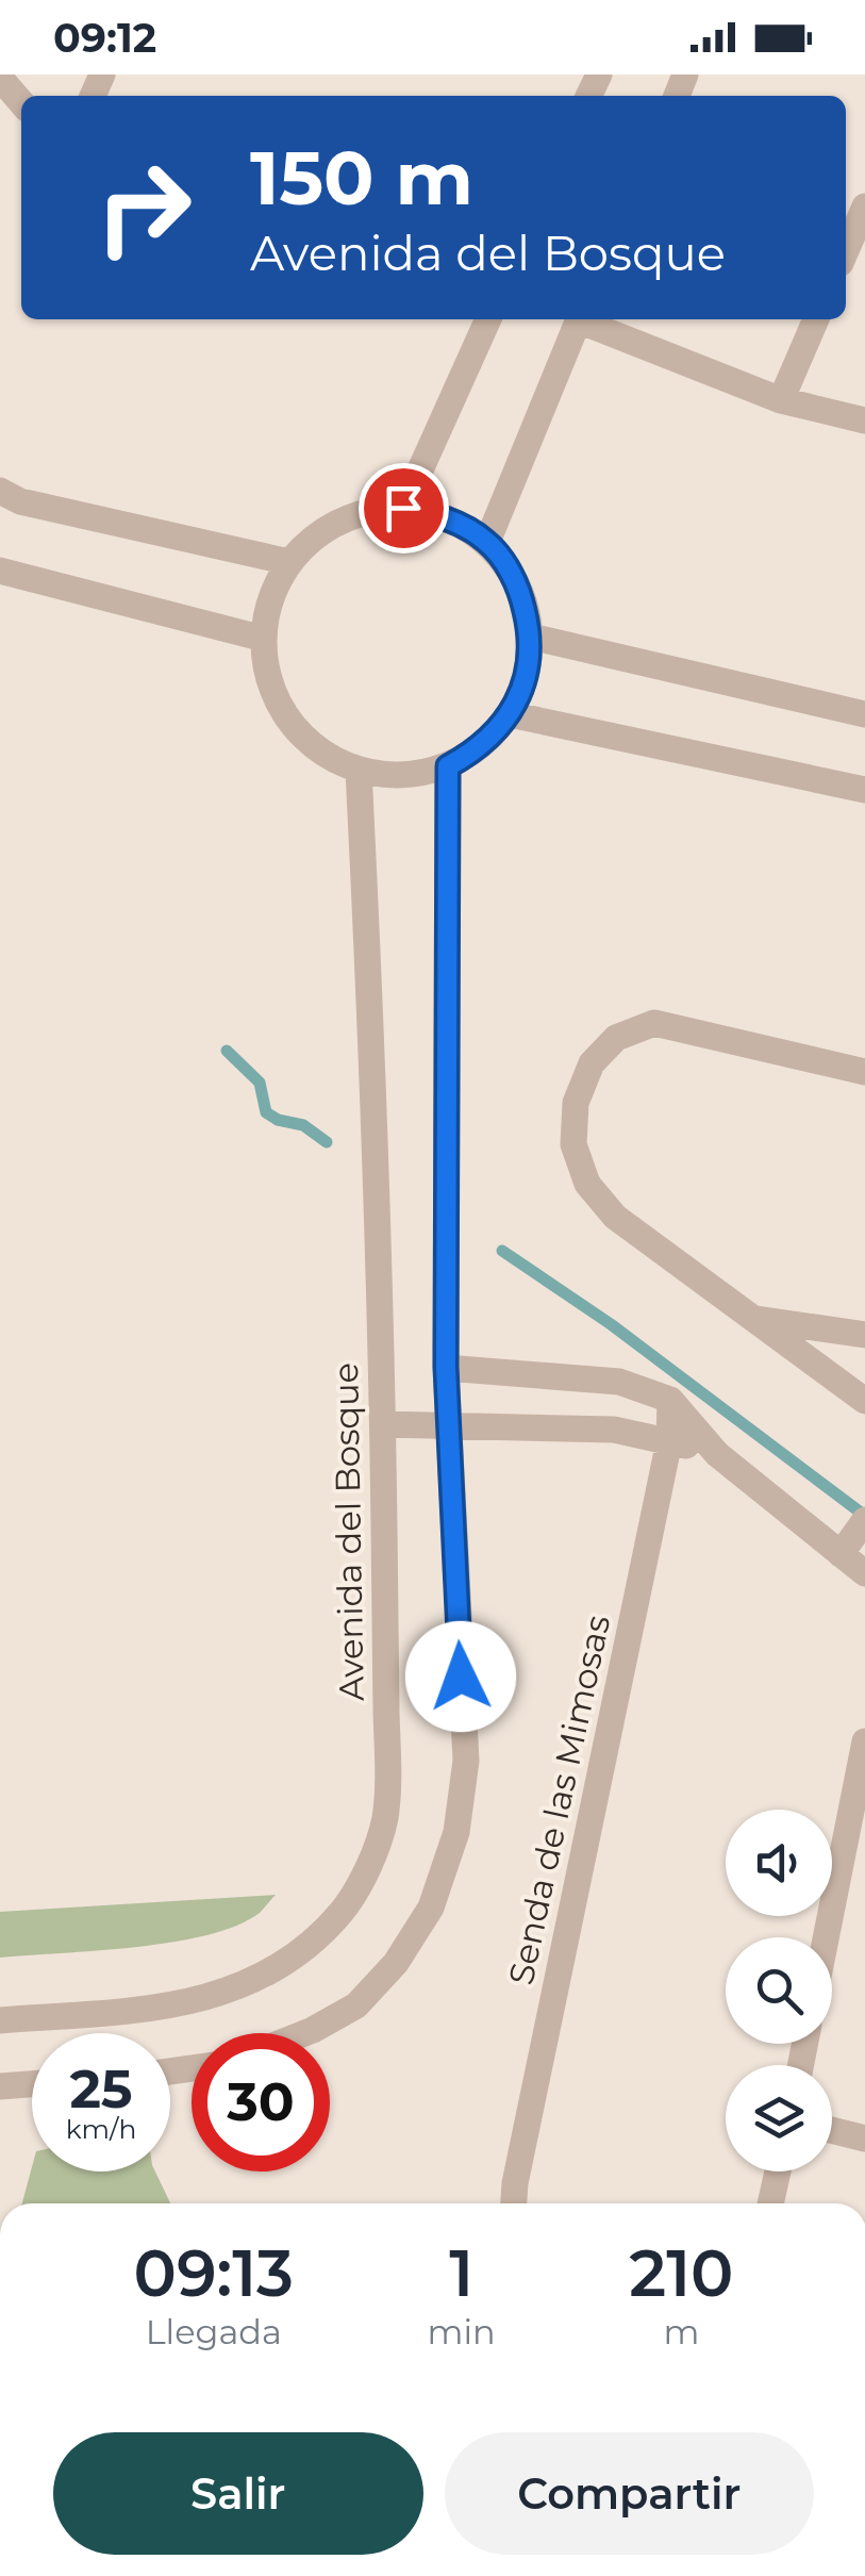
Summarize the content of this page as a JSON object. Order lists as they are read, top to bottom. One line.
{"streets":{"street":["Avenida del Bosque","Senda de las Mimosas"]},"page":{"status":"09:12","turn":["150 m","Avenida del Bosque"],"speed":"25 km/h","limit":"30","eta":["09:13","Llegada","1","min","210","m"],"buttons":["Salir","Compartir"]}}
